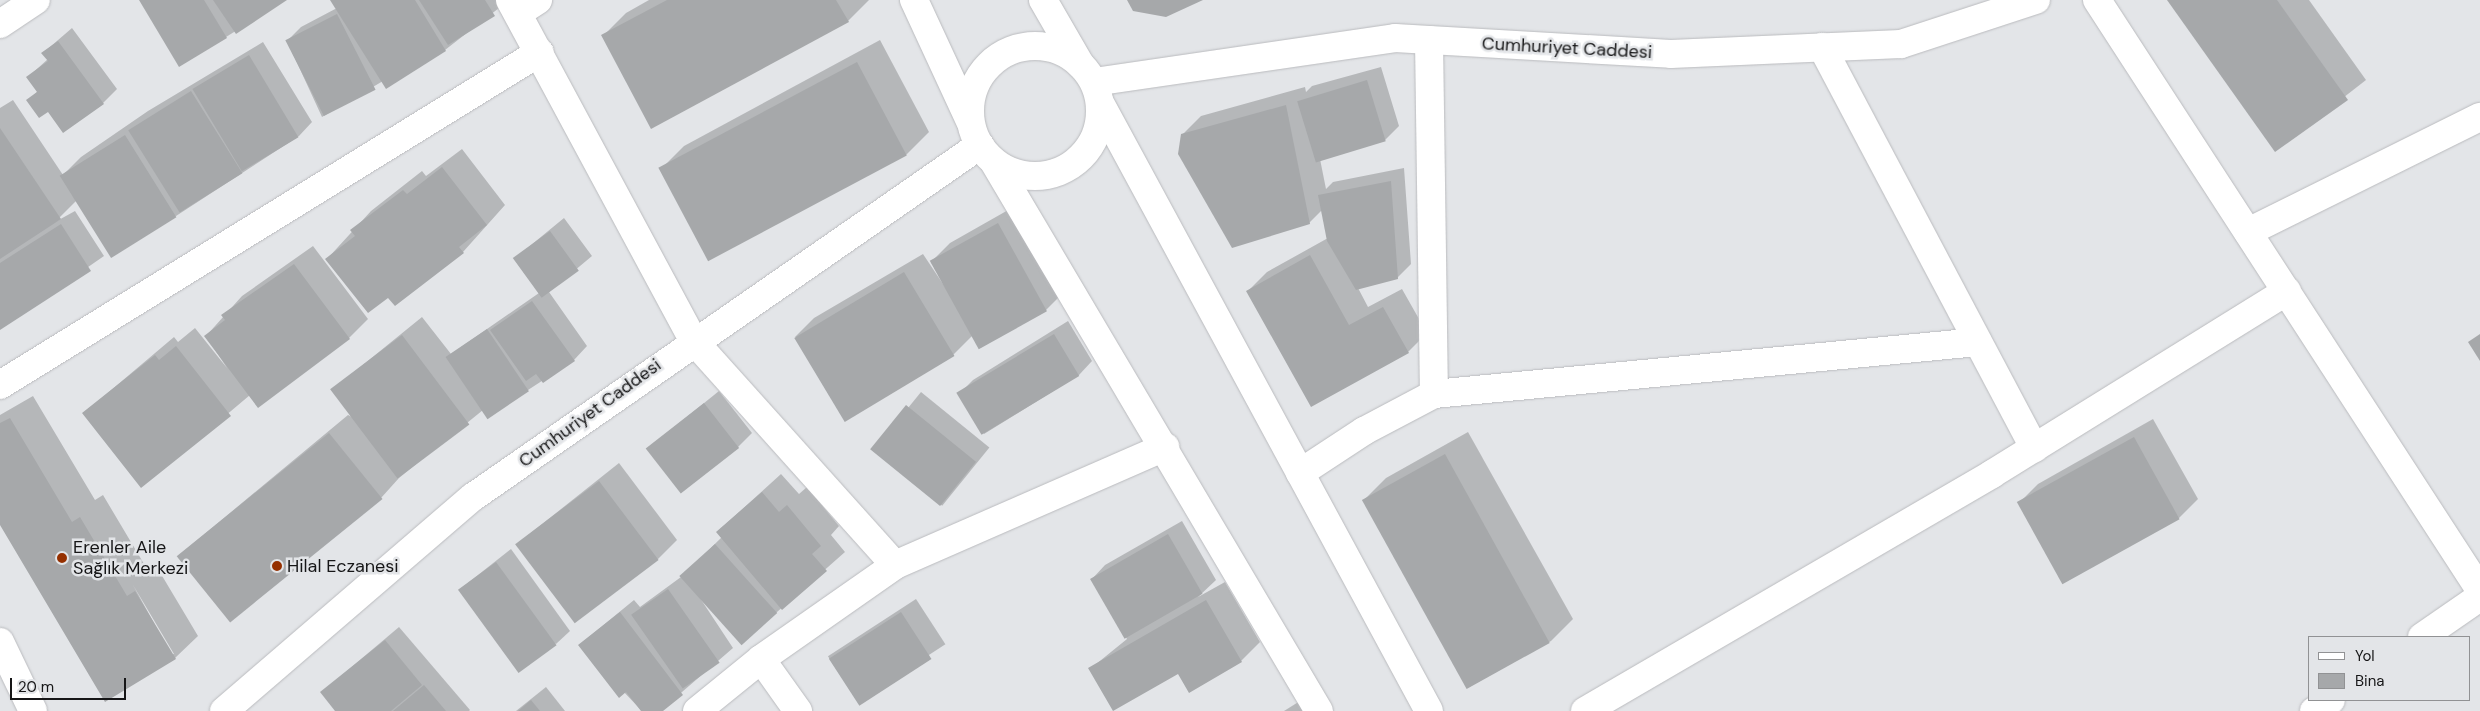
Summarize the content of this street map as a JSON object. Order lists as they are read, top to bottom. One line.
{"streets":{"street":["Cumhuriyet Caddesi"]},"places":["Erenler Aile Sağlık Merkezi","Hilal Eczanesi"],"legend":["Yol","Bina"],"scale_bar":"20 m"}
